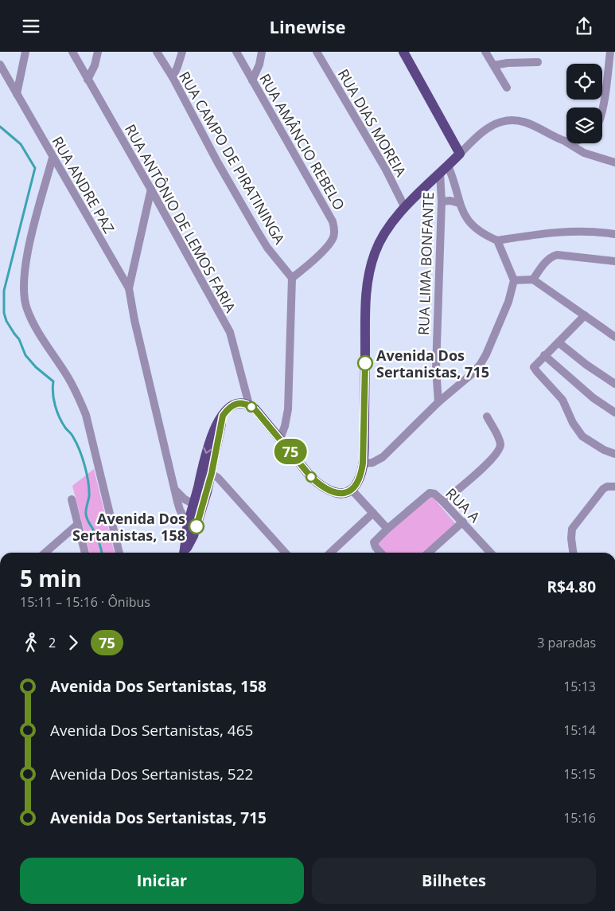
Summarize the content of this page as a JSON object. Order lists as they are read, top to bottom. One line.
{"streets":{"street":["RUA DIAS MOREIA","RUA AMÂNCIO REBELO","RUA CAMPO DE PIRATININGA","RUA ANDRE PAZ","RUA ANTÔNIO DE LEMOS FARIA","RUA LIMA BONFANTE","RUA A"]},"crossings":[["RUA AMÂNCIO REBELO","RUA CAMPO DE PIRATININGA"]],"places":["Avenida Dos Sertanistas, 715","Avenida Dos Sertanistas, 158"],"lines":["bus line 75"],"page":{"header":"Linewise","on_map":"75","heading":["5 min","15:11 – 15:16 · Ônibus","R$4.80"],"legs":["2","75","3 paradas"],"list":[{"name":"Avenida Dos Sertanistas, 158","value":"15:13"},{"name":"Avenida Dos Sertanistas, 465","value":"15:14"},{"name":"Avenida Dos Sertanistas, 522","value":"15:15"},{"name":"Avenida Dos Sertanistas, 715","value":"15:16"}],"buttons":["Iniciar","Bilhetes"]}}
